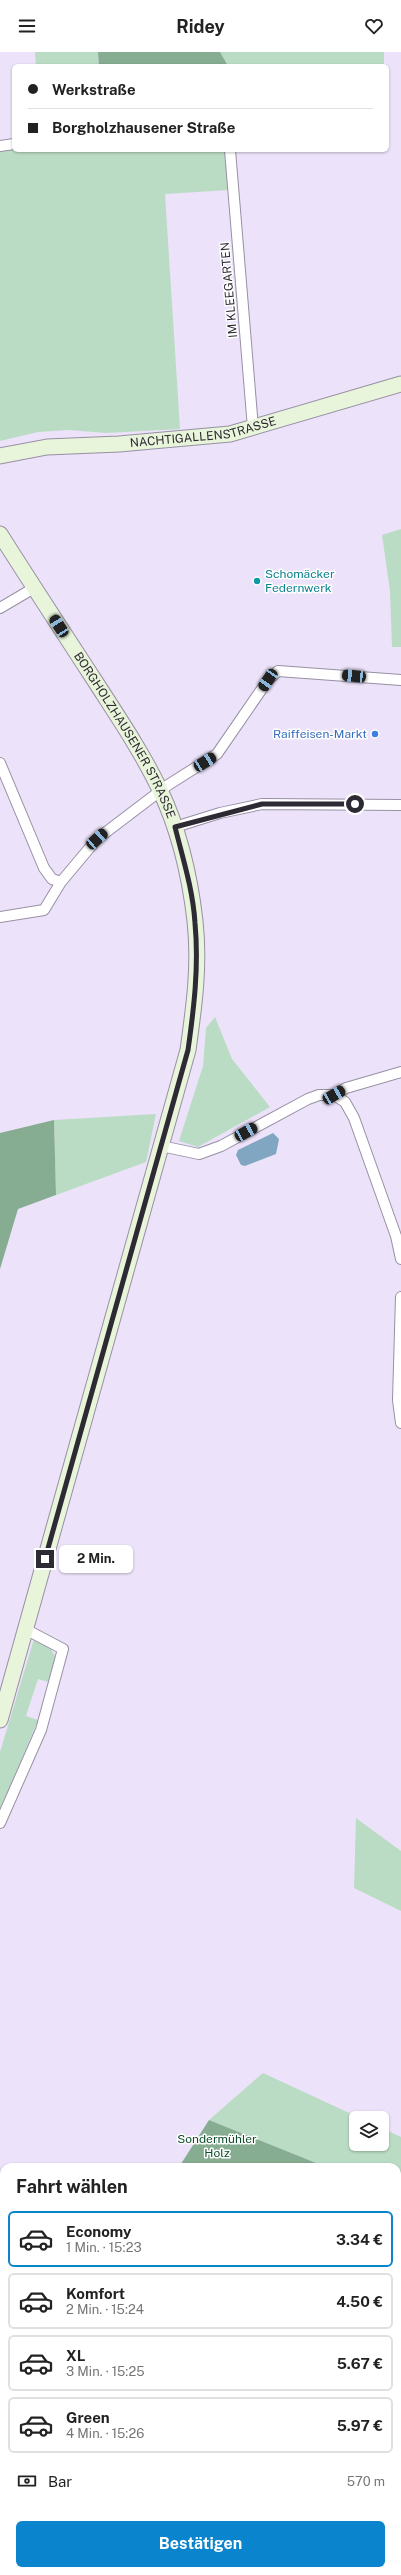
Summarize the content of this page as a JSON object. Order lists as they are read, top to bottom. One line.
{"streets":{"main road":["NACHTIGALLENSTRASSE","BORGHOLZHAUSENER STRASSE"],"street":["IM KLEEGARTEN"]},"crossings":[["IM KLEEGARTEN","NACHTIGALLENSTRASSE"]],"parks":["Sondermühler Holz"],"places":["Schomäcker Federnwerk","Raiffeisen-Markt"],"page":{"header":"Ridey","banner":["Werkstraße","Borgholzhausener Straße"],"bubble":"2 Min.","heading":"Fahrt wählen","list":[{"name":"Economy","note":"1 Min. · 15:23","value":"3.34 €"},{"name":"Komfort","note":"2 Min. · 15:24","value":"4.50 €"},{"name":"XL","note":"3 Min. · 15:25","value":"5.67 €"},{"name":"Green","note":"4 Min. · 15:26","value":"5.97 €"}],"pay":["Bar","570 m"],"buttons":"Bestätigen"}}
